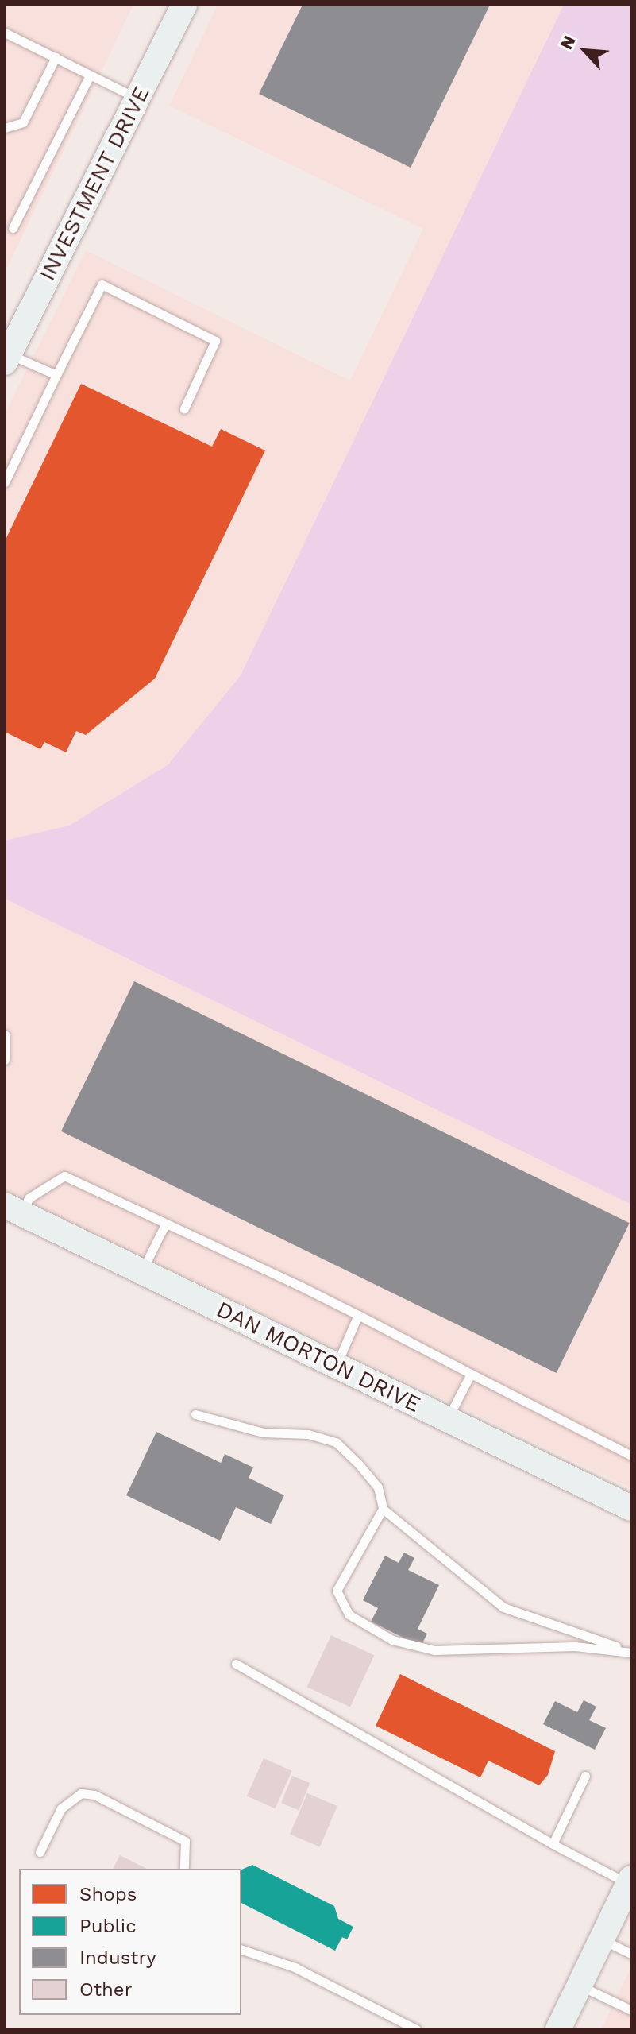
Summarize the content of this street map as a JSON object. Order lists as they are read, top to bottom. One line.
{"streets":{"street":["INVESTMENT DRIVE","DAN MORTON DRIVE"]},"legend":["Shops","Public","Industry","Other"],"north":"top left"}
